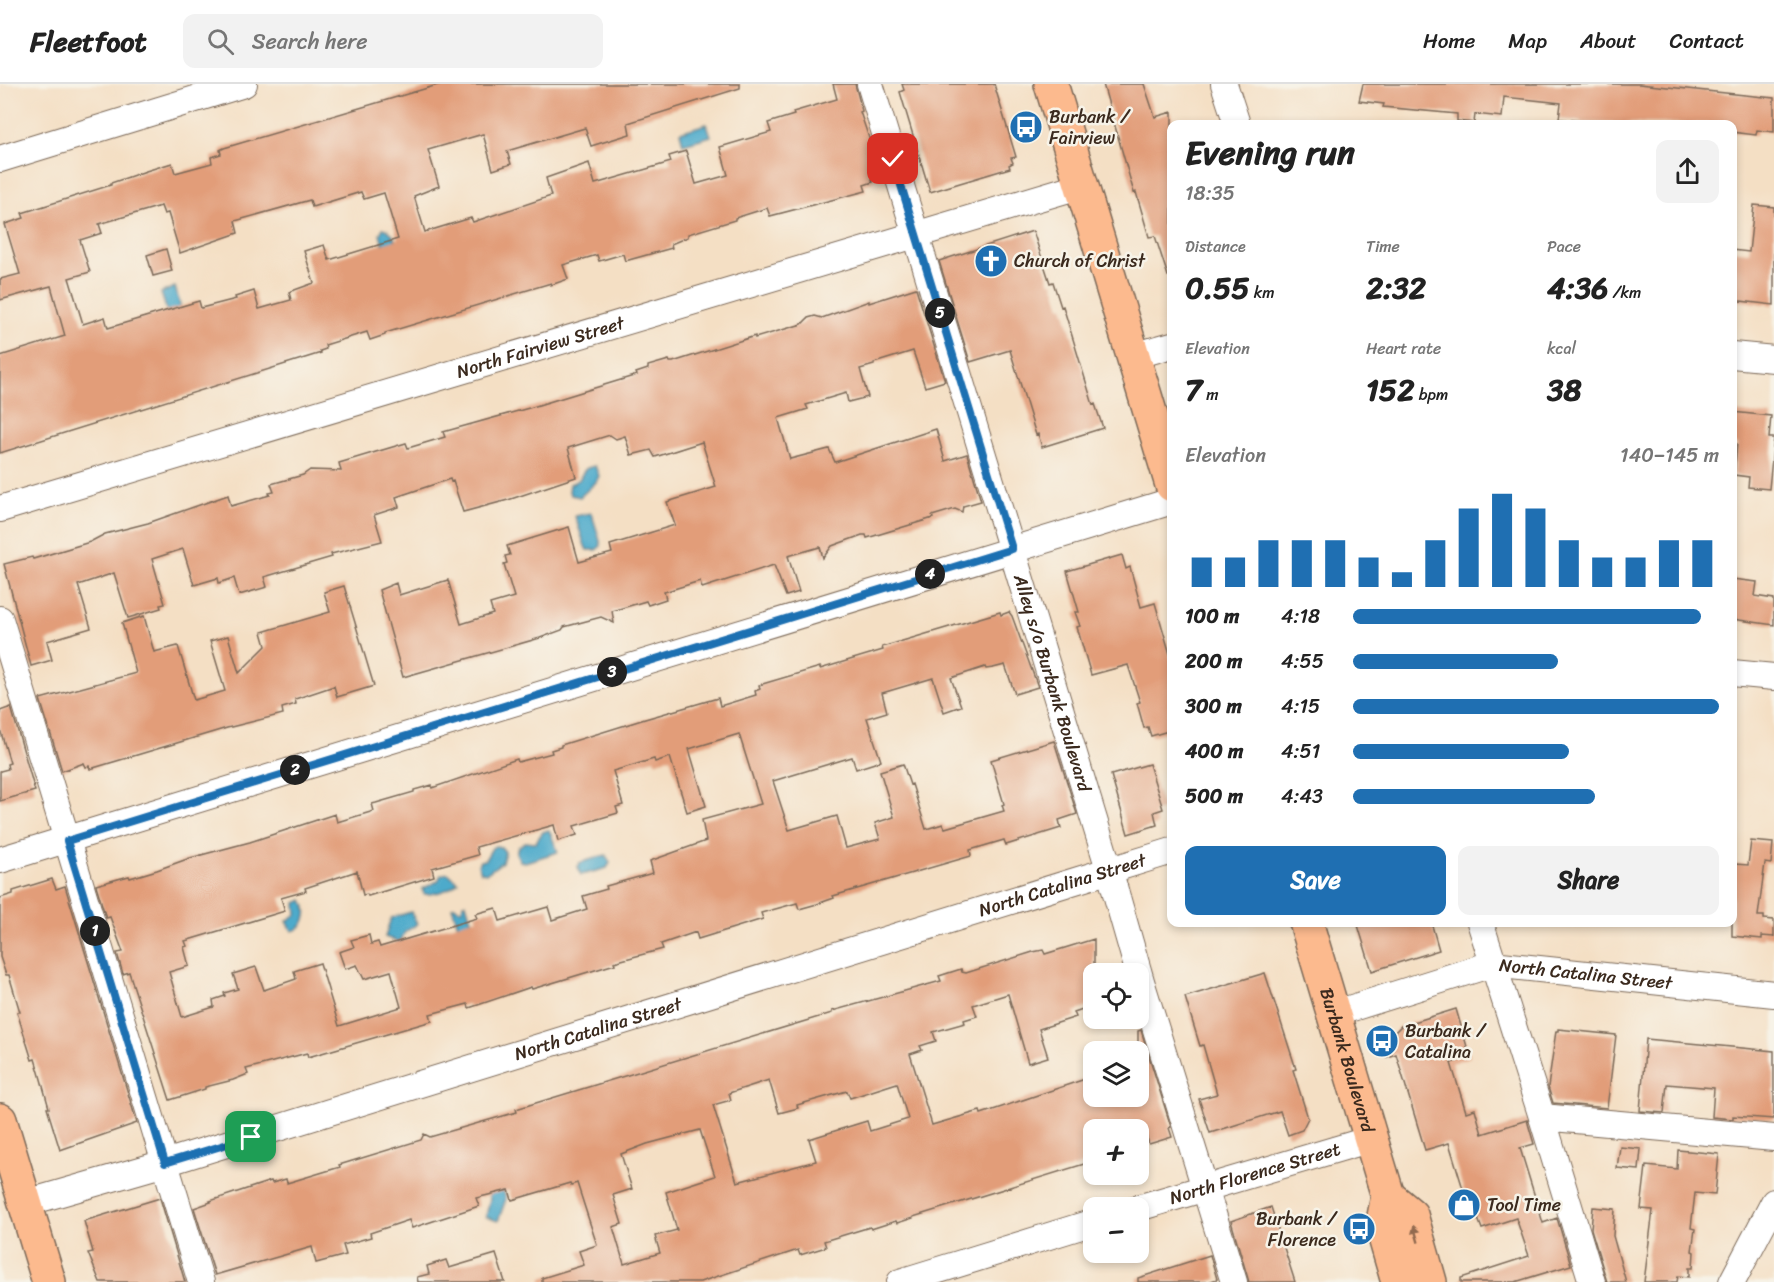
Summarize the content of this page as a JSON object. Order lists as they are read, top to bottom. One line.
{"streets":{"main road":["Burbank Boulevard"],"street":["North Fairview Street","Alley s/o Burbank Boulevard","North Catalina Street","North Florence Street"]},"crossings":[["North Fairview Street","Alley s/o Burbank Boulevard"],["Alley s/o Burbank Boulevard","North Catalina Street"],["Alley s/o Burbank Boulevard","North Florence Street"],["North Catalina Street","Burbank Boulevard"],["Burbank Boulevard","North Florence Street"]],"places":{"bus stop":["Burbank / Fairview","Burbank / Catalina","Burbank / Florence"],"church":["Church of Christ"],"shop":["Tool Time"]},"page":{"header":"Fleetfoot","search":"Search here","nav":["Home","Map","About","Contact"],"heading":["Evening run","18:35"],"stats":[["Distance","0.55 km"],["Time","2:32"],["Pace","4:36 /km"],["Elevation","7 m"],["Heart rate","152 bpm"],["kcal","38"]],"pins":["5","4","3","2","1"],"chart":["Elevation","140–145 m"],"list":[{"name":"100 m","note":"4:18"},{"name":"200 m","note":"4:55"},{"name":"300 m","note":"4:15"},{"name":"400 m","note":"4:51"},{"name":"500 m","note":"4:43"}],"buttons":["Save","Share"],"map_buttons":["+","−"]}}
